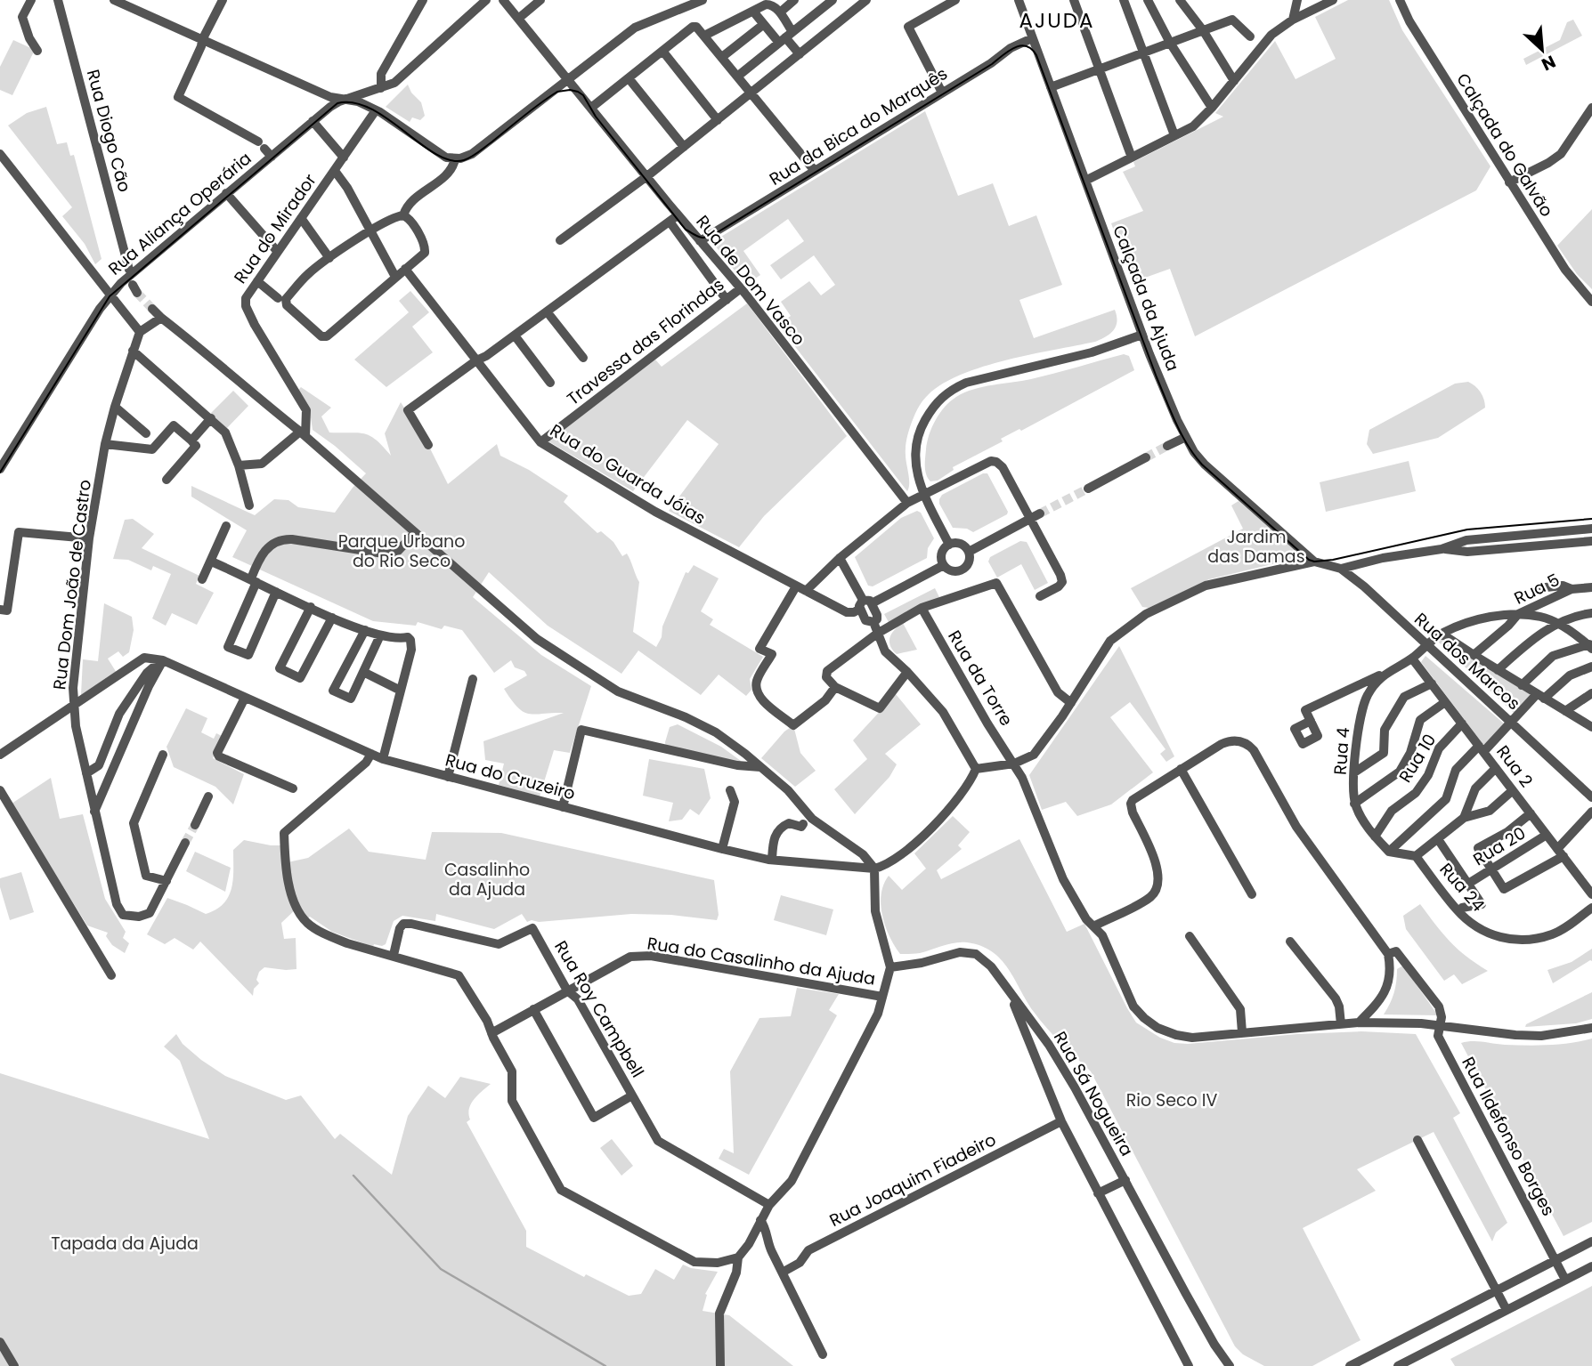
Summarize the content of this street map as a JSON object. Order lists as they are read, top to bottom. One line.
{"streets":{"street":["Rua da Bica do Marquês","Rua Diogo Cão","Calçada do Galvão","Rua Aliança Operária","Rua do Mirador","Rua de Dom Vasco","Calçada da Ajuda","Travessa das Florindas","Rua do Guarda Jóias","Rua Dom João de Castro","Rua 5","Rua dos Marcos","Rua da Torre","Rua 4","Rua 10","Rua 2","Rua do Cruzeiro","Rua 20","Rua 24","Rua do Casalinho da Ajuda","Rua Roy Campbell","Rua Sá Nogueira","Rua Ildefonso Borges","Rua Joaquim Fiadeiro"]},"crossings":[["Rua da Bica do Marquês","Rua de Dom Vasco"],["Rua da Bica do Marquês","Calçada da Ajuda"],["Rua de Dom Vasco","Travessa das Florindas"],["Calçada da Ajuda","Rua dos Marcos"],["Travessa das Florindas","Rua do Guarda Jóias"],["Rua 5","Rua 4"],["Rua dos Marcos","Rua 4"],["Rua da Torre","Rua Ildefonso Borges"],["Rua 4","Rua 2"],["Rua 10","Rua 2"],["Rua 2","Rua 20"],["Rua do Casalinho da Ajuda","Rua Roy Campbell"],["Rua Sá Nogueira","Rua Joaquim Fiadeiro"]],"districts":["AJUDA"],"parks":["Jardim das Damas","Parque Urbano do Rio Seco","Casalinho da Ajuda","Rio Seco IV","Tapada da Ajuda"],"north":"bottom right"}
